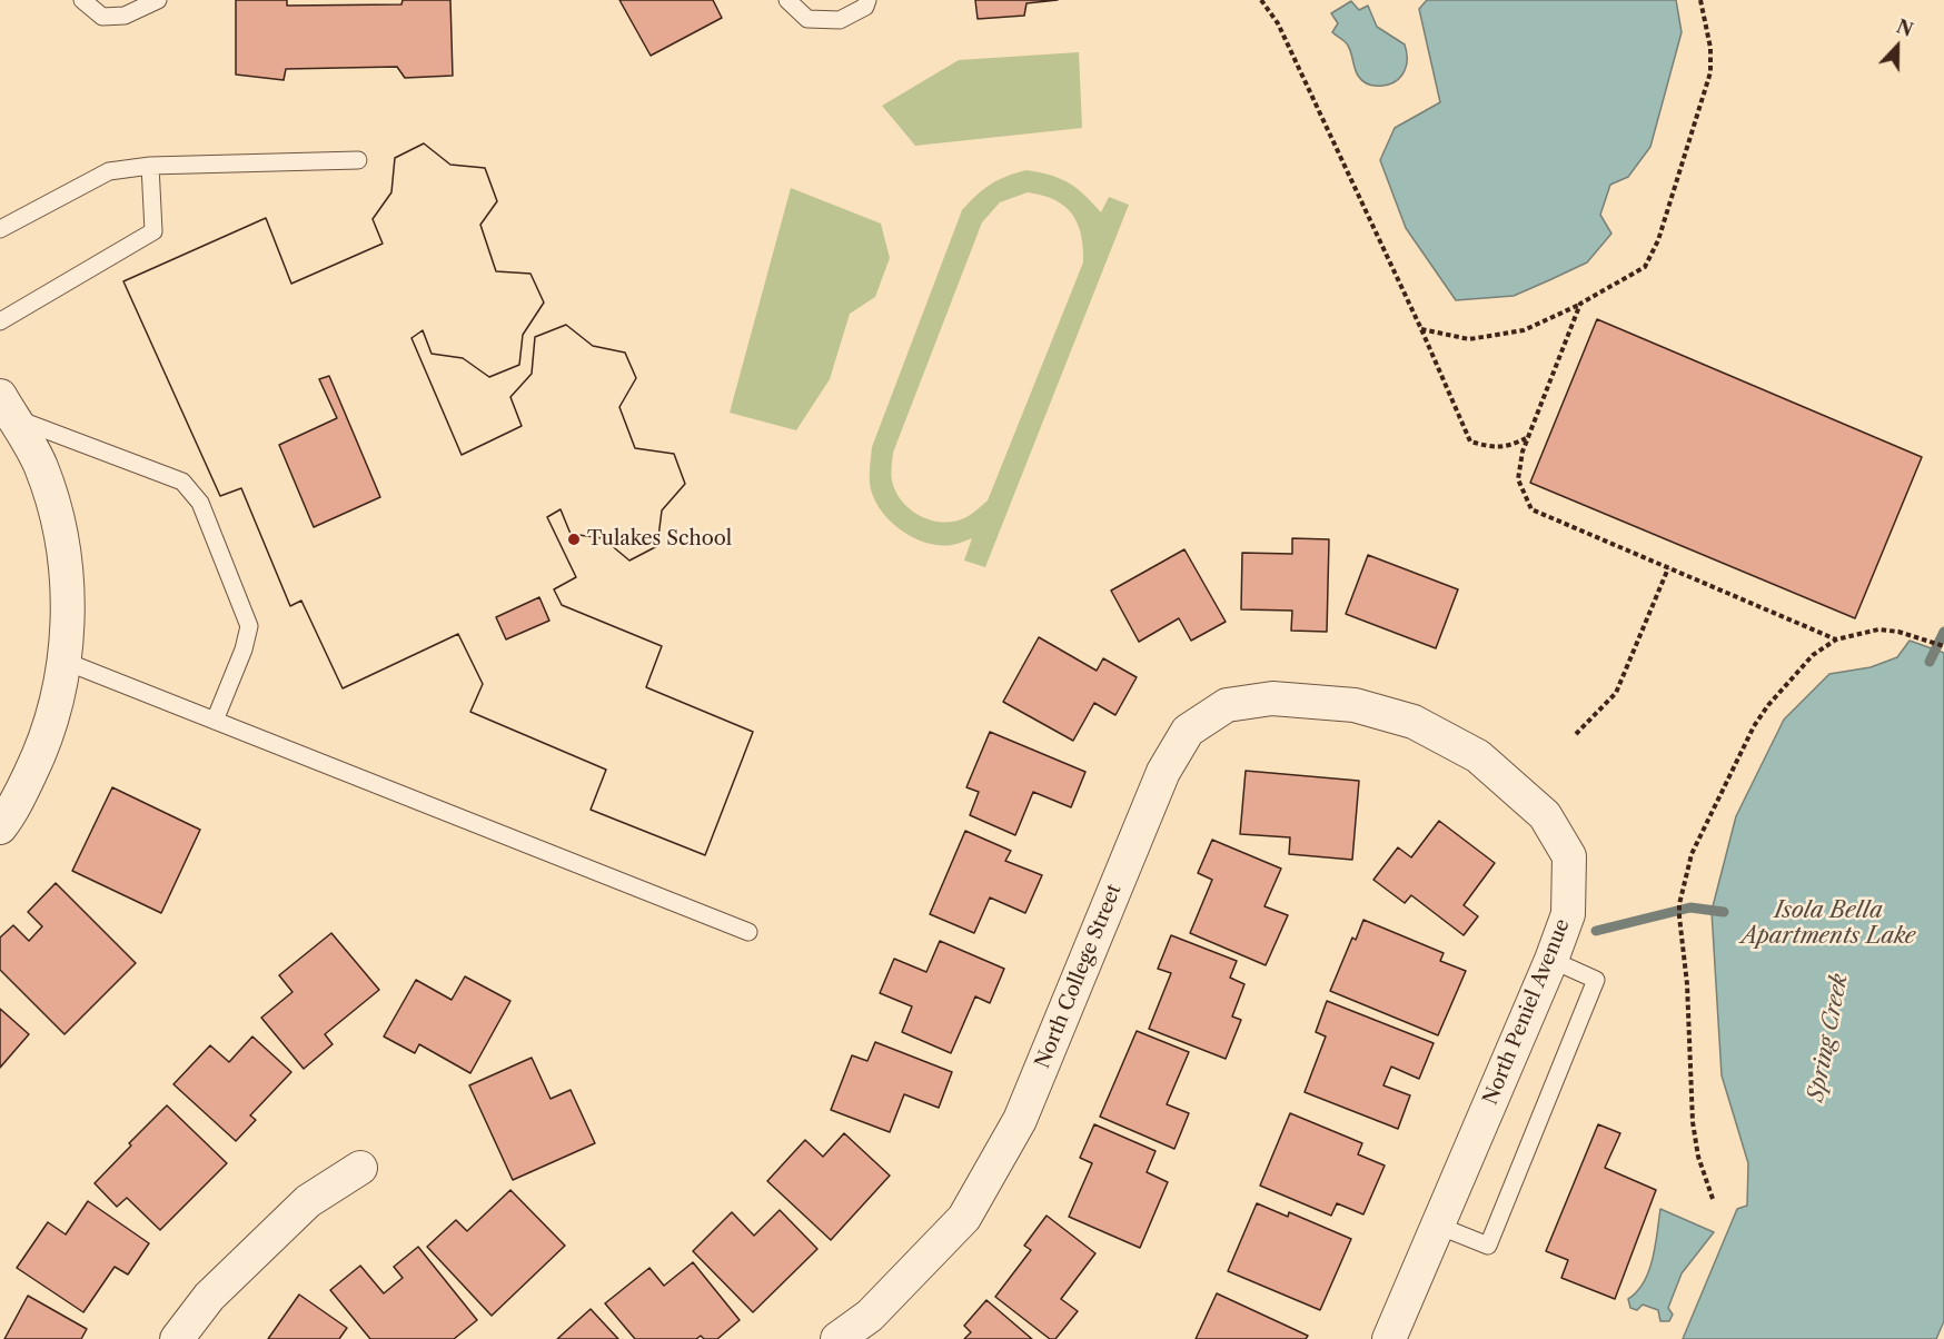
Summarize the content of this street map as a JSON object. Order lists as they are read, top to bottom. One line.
{"streets":{"street":["North College Street","North Peniel Avenue"]},"crossings":[["North College Street","North Peniel Avenue"]],"water":["Isola Bella Apartments Lake","Spring Creek"],"places":["Tulakes School"],"north":"top"}
